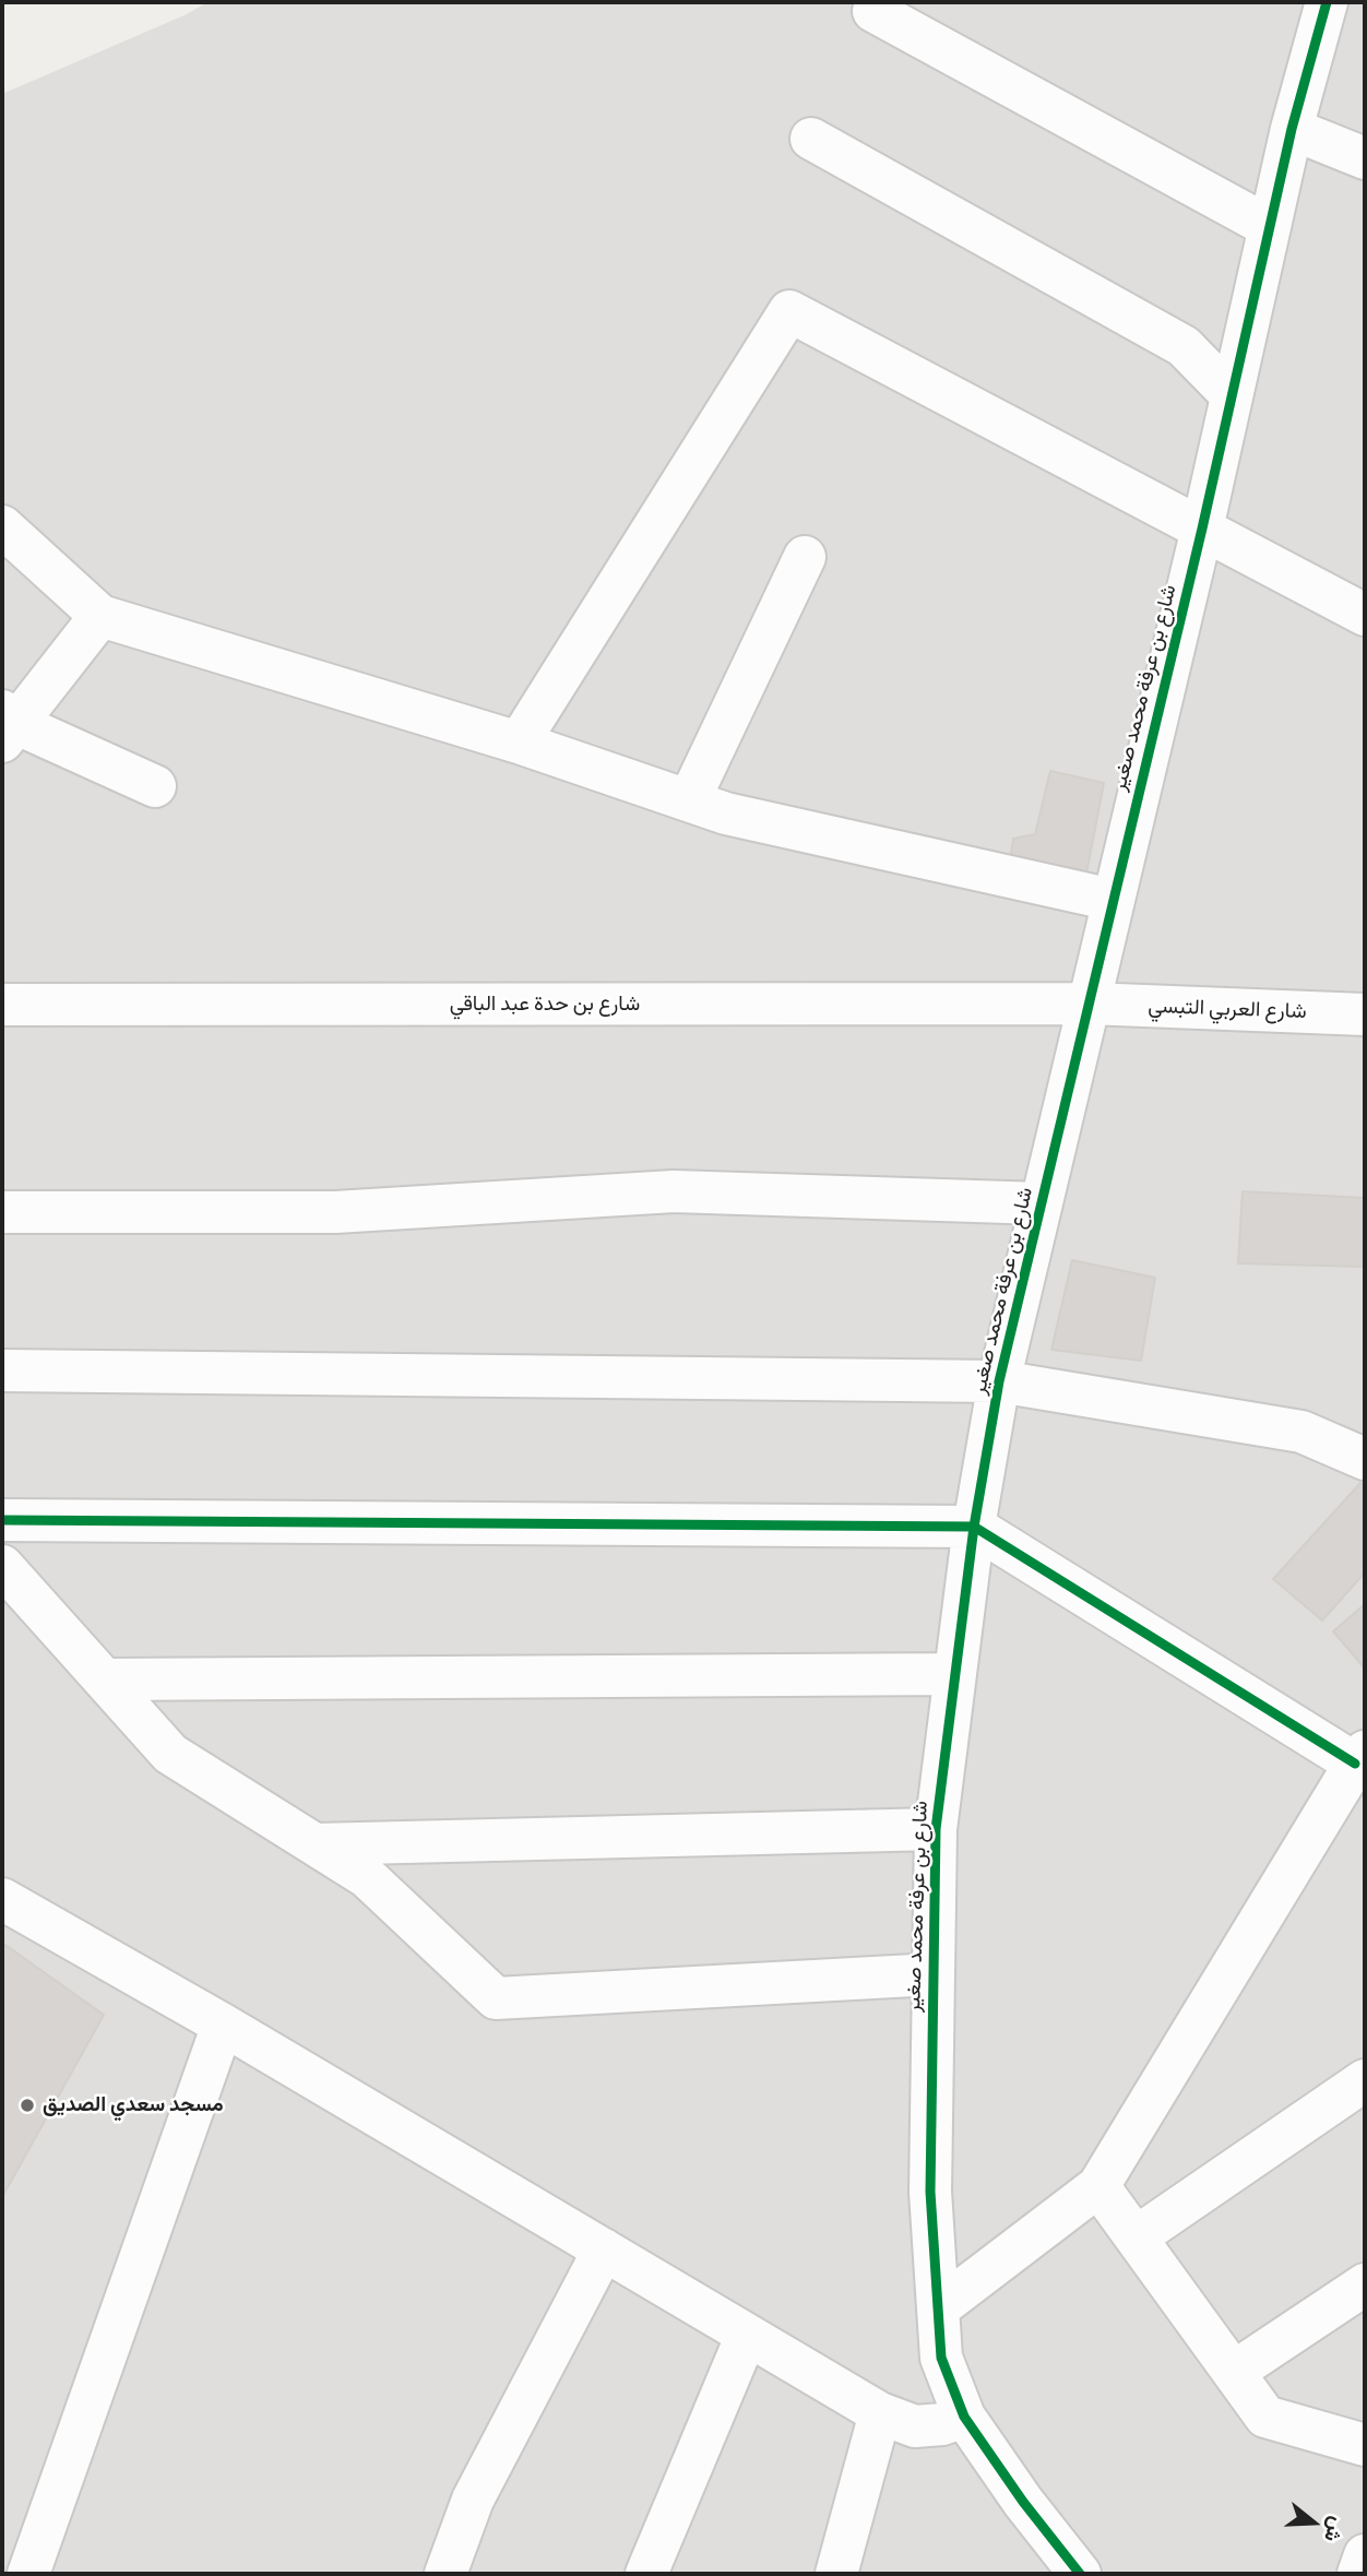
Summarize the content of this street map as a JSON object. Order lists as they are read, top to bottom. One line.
{"streets":{"street":["شارع بن عرفة محمد صغير","شارع بن حدة عبد الباقي","شارع العربي التبسي"]},"crossings":[["شارع بن عرفة محمد صغير","شارع بن حدة عبد الباقي"],["شارع بن عرفة محمد صغير","شارع العربي التبسي"],["شارع بن حدة عبد الباقي","شارع العربي التبسي"]],"places":["مسجد سعدي الصديق"],"north":"right"}
